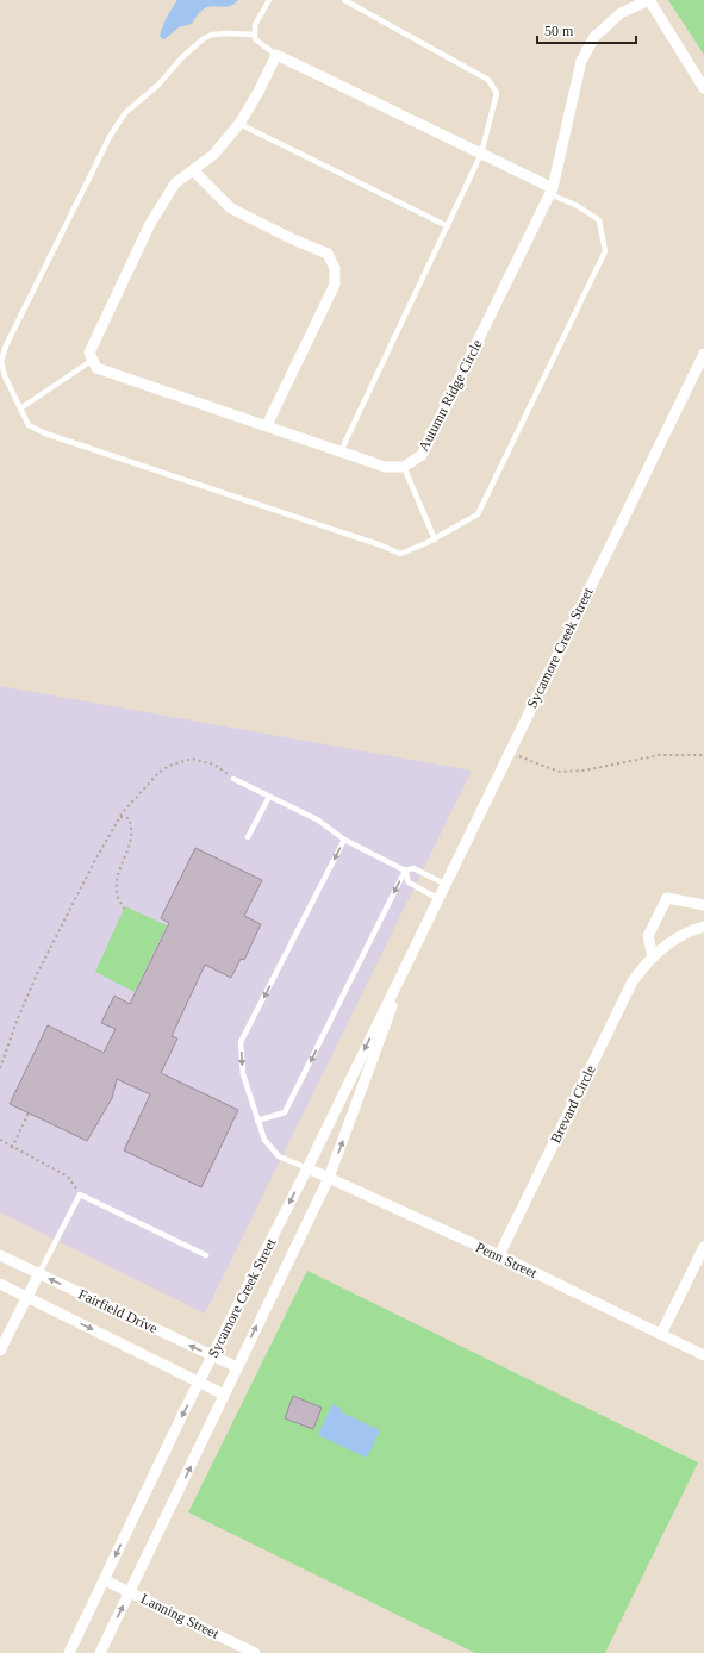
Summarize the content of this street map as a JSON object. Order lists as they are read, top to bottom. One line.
{"streets":{"street":["Autumn Ridge Circle","Sycamore Creek Street","Brevard Circle","Penn Street","Fairfield Drive","Lanning Street"]},"crossings":[["Sycamore Creek Street","Penn Street"],["Sycamore Creek Street","Fairfield Drive"],["Sycamore Creek Street","Lanning Street"],["Brevard Circle","Penn Street"]],"scale_bar":"50 m"}
